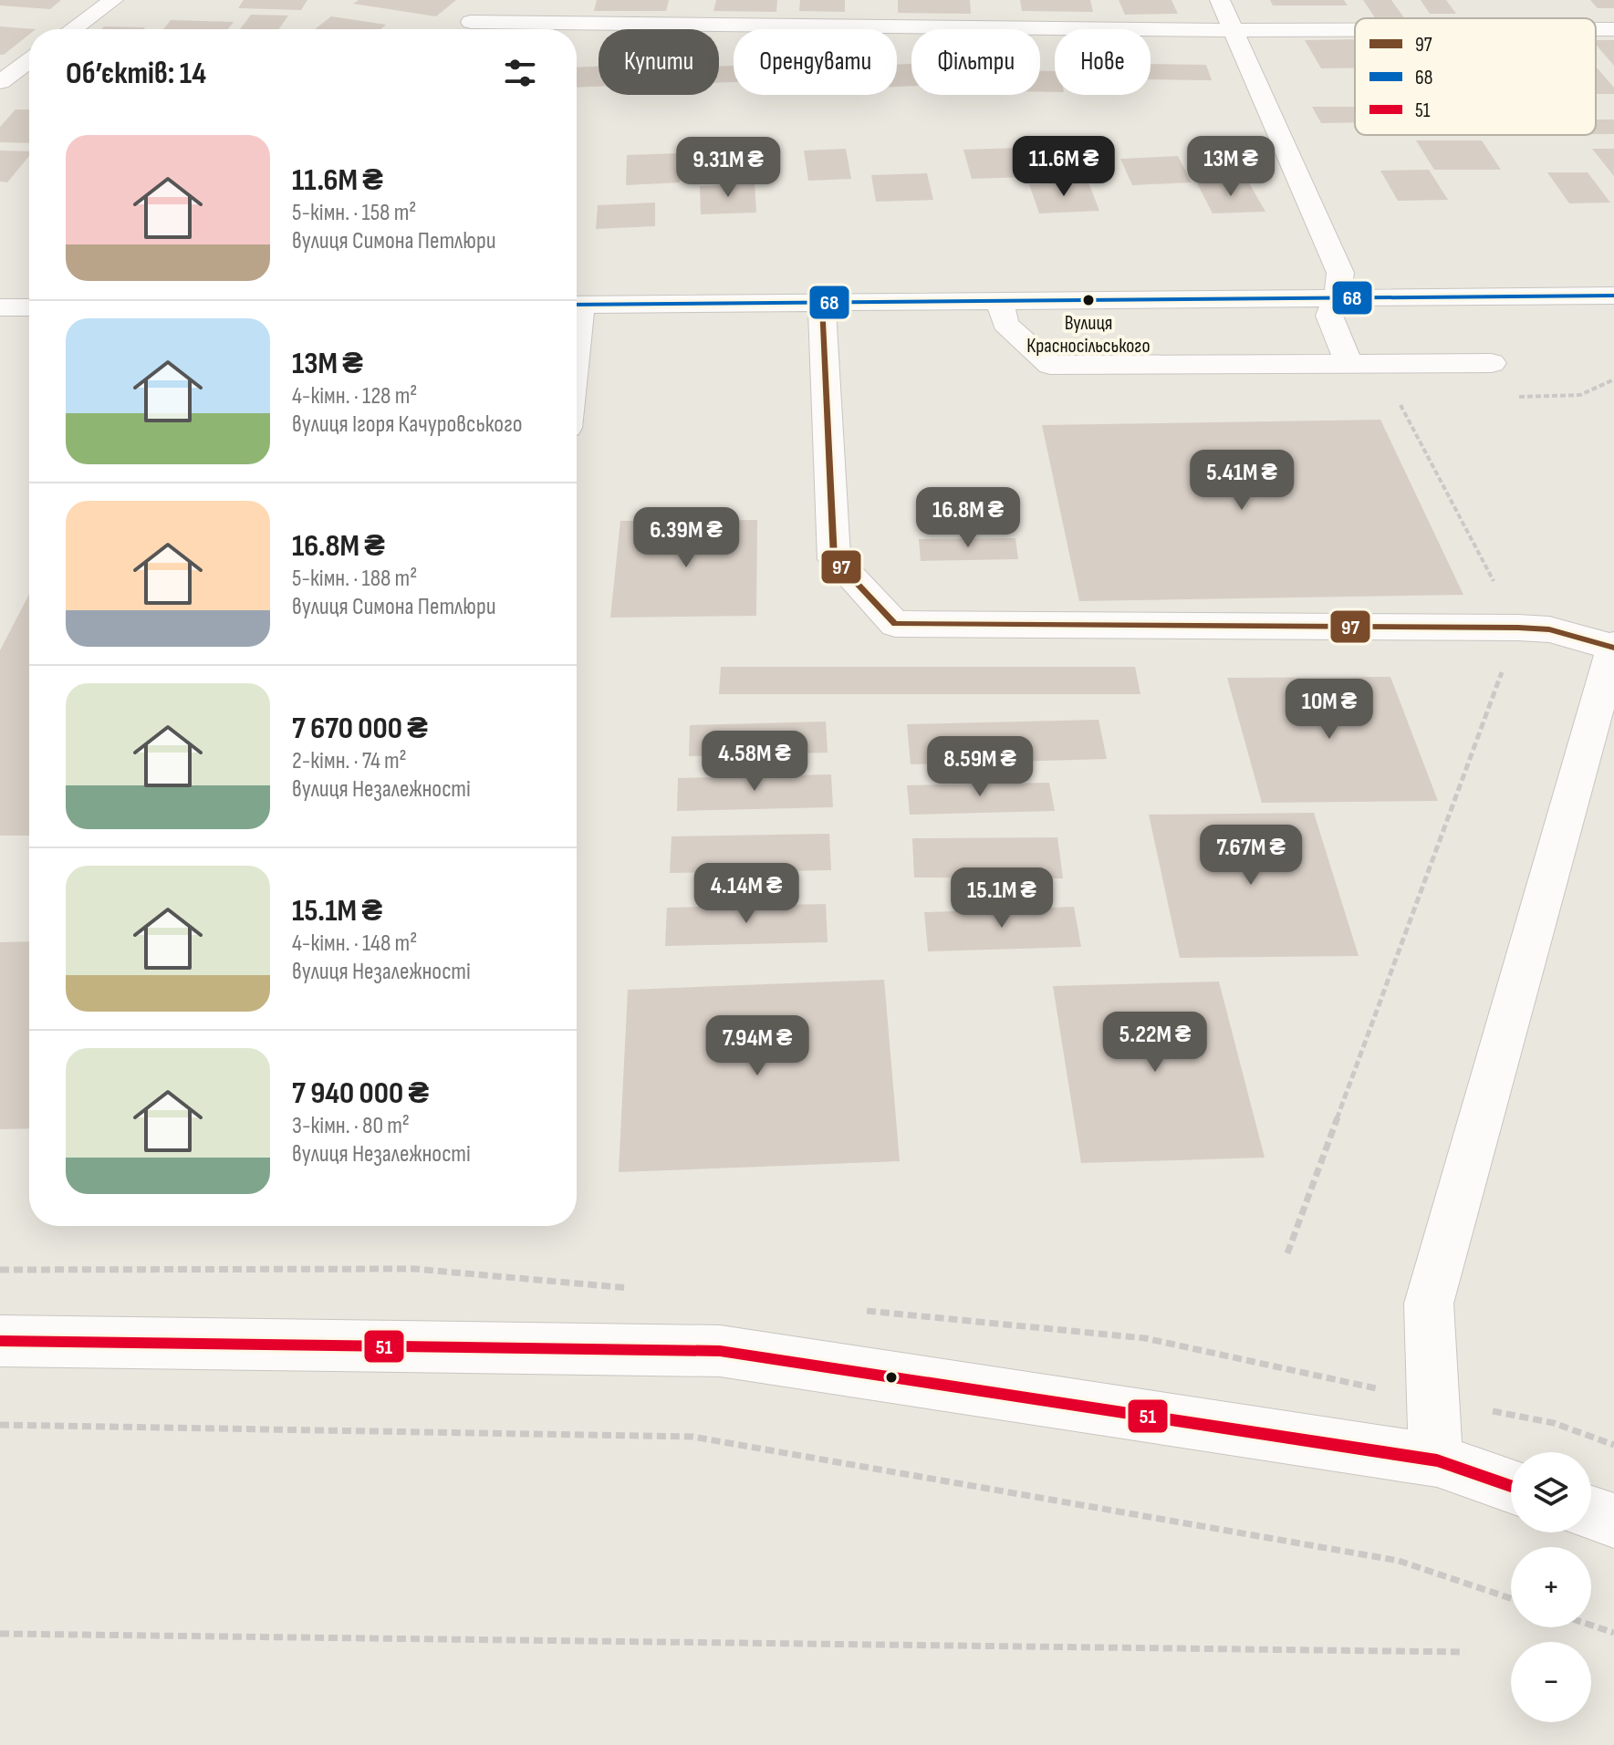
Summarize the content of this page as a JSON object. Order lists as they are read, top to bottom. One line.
{"places":["Вулиця Красносільського"],"lines":["transit line 68","transit line 97","transit line 51"],"legend":["97","68","51"],"page":{"chip":["Купити","Орендувати","Фільтри","Нове"],"heading":"Об’єктів: 14","list":[{"name":"11.6M ₴","note":"5-кімн. · 158 m² · вулиця Симона Петлюри"},{"name":"13M ₴","note":"4-кімн. · 128 m² · вулиця Ігоря Качуровського"},{"name":"16.8M ₴","note":"5-кімн. · 188 m² · вулиця Симона Петлюри"},{"name":"7 670 000 ₴","note":"2-кімн. · 74 m² · вулиця Незалежності"},{"name":"15.1M ₴","note":"4-кімн. · 148 m² · вулиця Незалежності"},{"name":"7 940 000 ₴","note":"3-кімн. · 80 m² · вулиця Незалежності"}],"price":["11.6M ₴","13M ₴","9.31M ₴","5.41M ₴","16.8M ₴","6.39M ₴","10M ₴","4.58M ₴","8.59M ₴","7.67M ₴","4.14M ₴","15.1M ₴","5.22M ₴","7.94M ₴"],"map_buttons":["+","−"]}}
